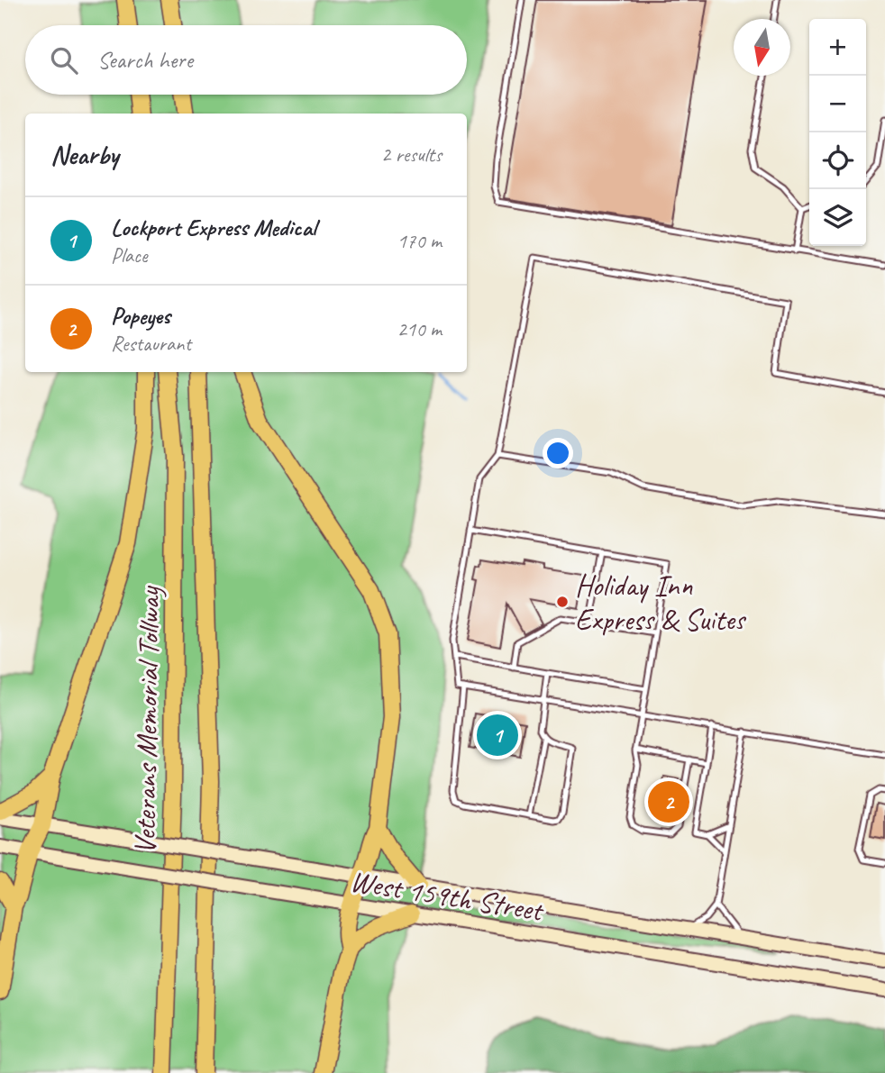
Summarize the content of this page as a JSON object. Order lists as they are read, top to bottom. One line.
{"streets":{"highway":["Veterans Memorial Tollway"],"main road":["West 159th Street"]},"places":["Holiday Inn Express & Suites"],"north":"bottom","page":{"map_buttons":["+","−"],"search":"Search here","heading":["Nearby","2 results"],"list":[{"mark":"1","name":"Lockport Express Medical","note":"Place","value":"170 m"},{"mark":"2","name":"Popeyes","note":"Restaurant","value":"210 m"}],"pins":["1","2"]}}
